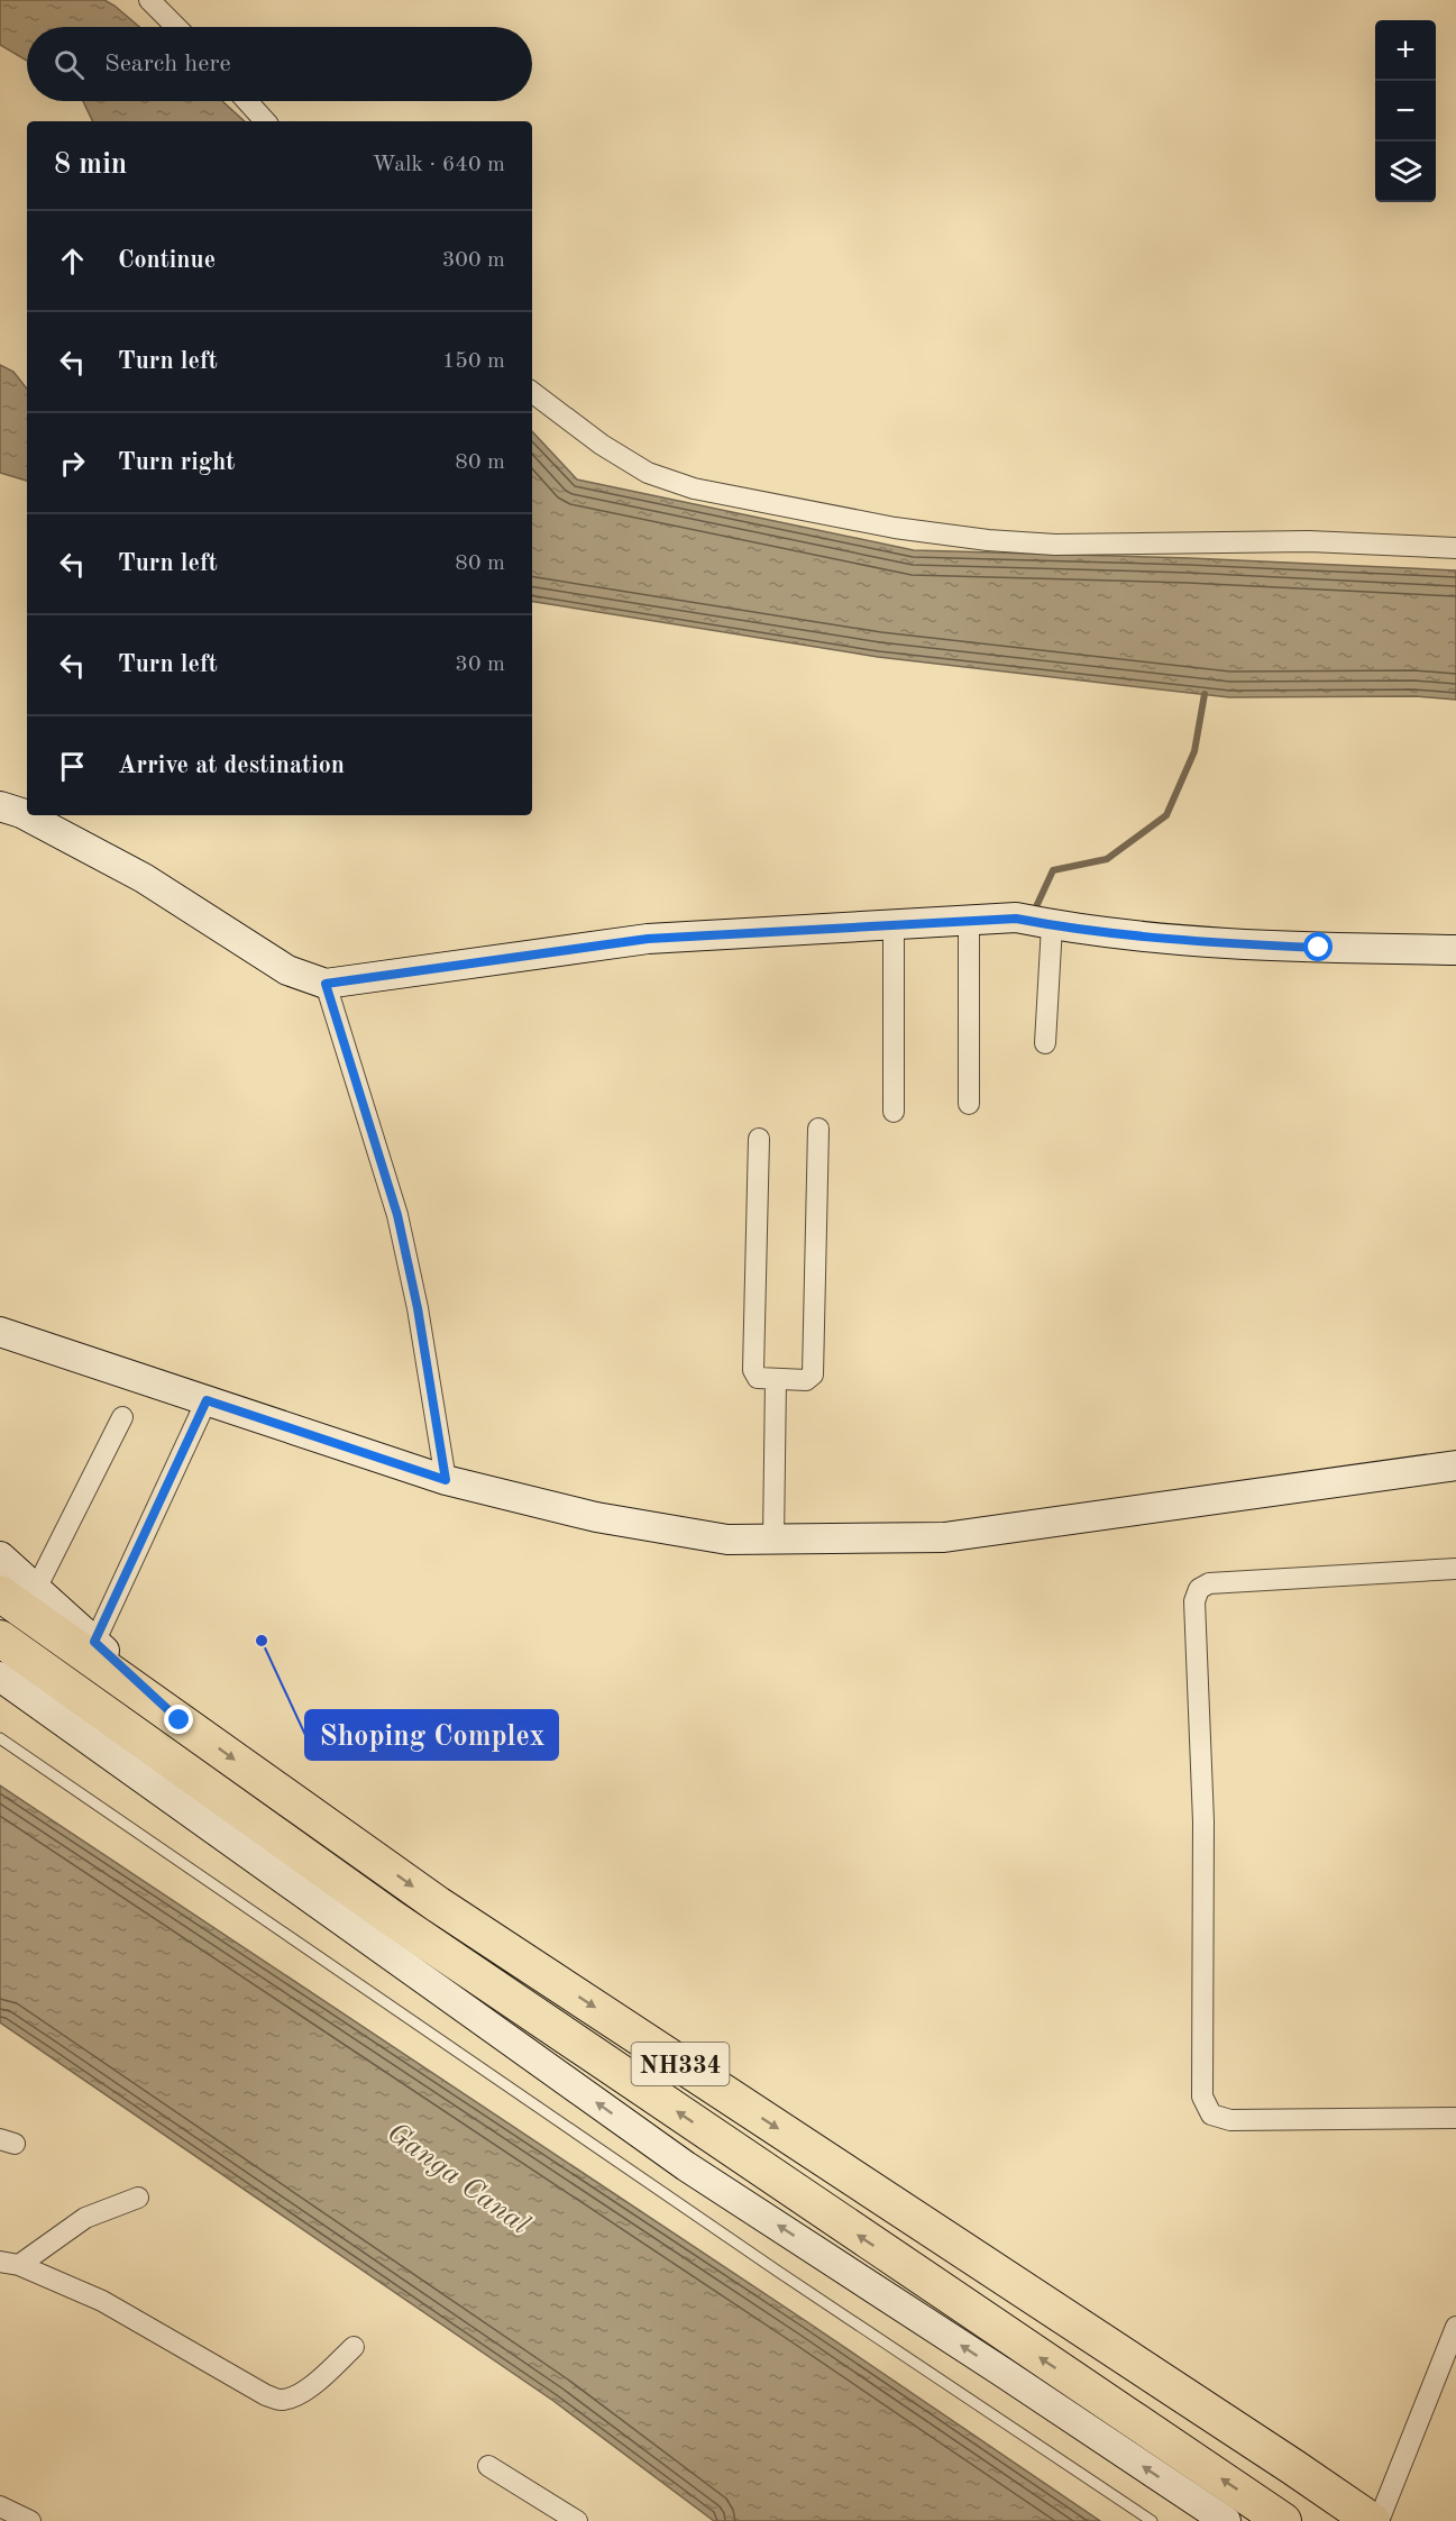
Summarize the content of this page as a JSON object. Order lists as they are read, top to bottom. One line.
{"streets":{"highway":["NH334"]},"water":["Ganga Canal"],"places":["Shoping Complex"],"page":{"map_buttons":["+","−"],"search":"Search here","heading":["8 min","Walk · 640 m"],"list":[["Continue","300 m"],["Turn left","150 m"],["Turn right","80 m"],["Turn left","80 m"],["Turn left","30 m"],"Arrive at destination"]}}
